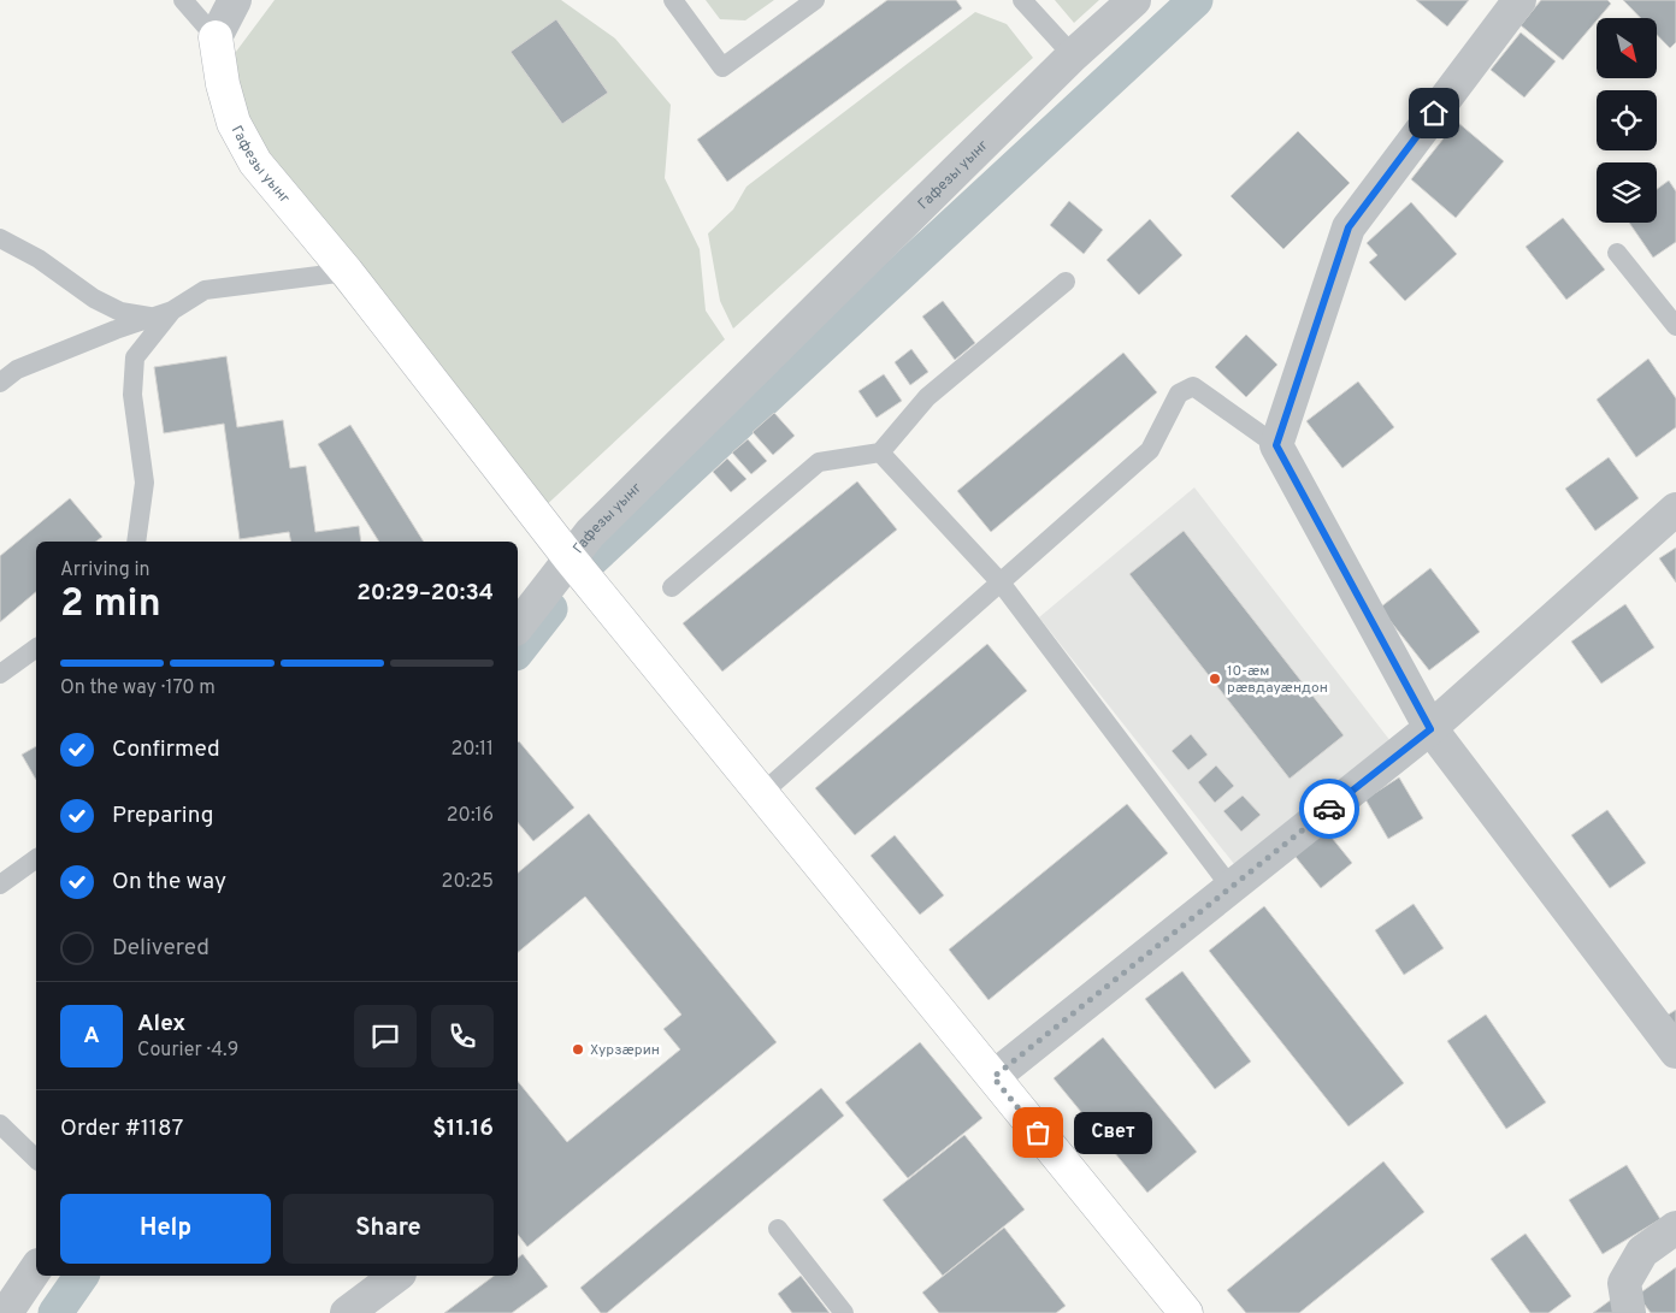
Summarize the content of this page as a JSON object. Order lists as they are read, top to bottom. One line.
{"streets":{"street":["Гафезы уынг"]},"places":["10-æм рӕвдауӕндон","Хурзæрин","Свет"],"north":"bottom right","page":{"heading":["2 min","Arriving in","20:29–20:34"],"panel":["Alex","Courier · 4.9","Order #1187","$11.16"],"bar":"On the way · 170 m","list":[["Confirmed","20:11"],["Preparing","20:16"],["On the way","20:25"],"Delivered"],"round":"A","bubble":"Свет","buttons":["Help","Share"]}}
